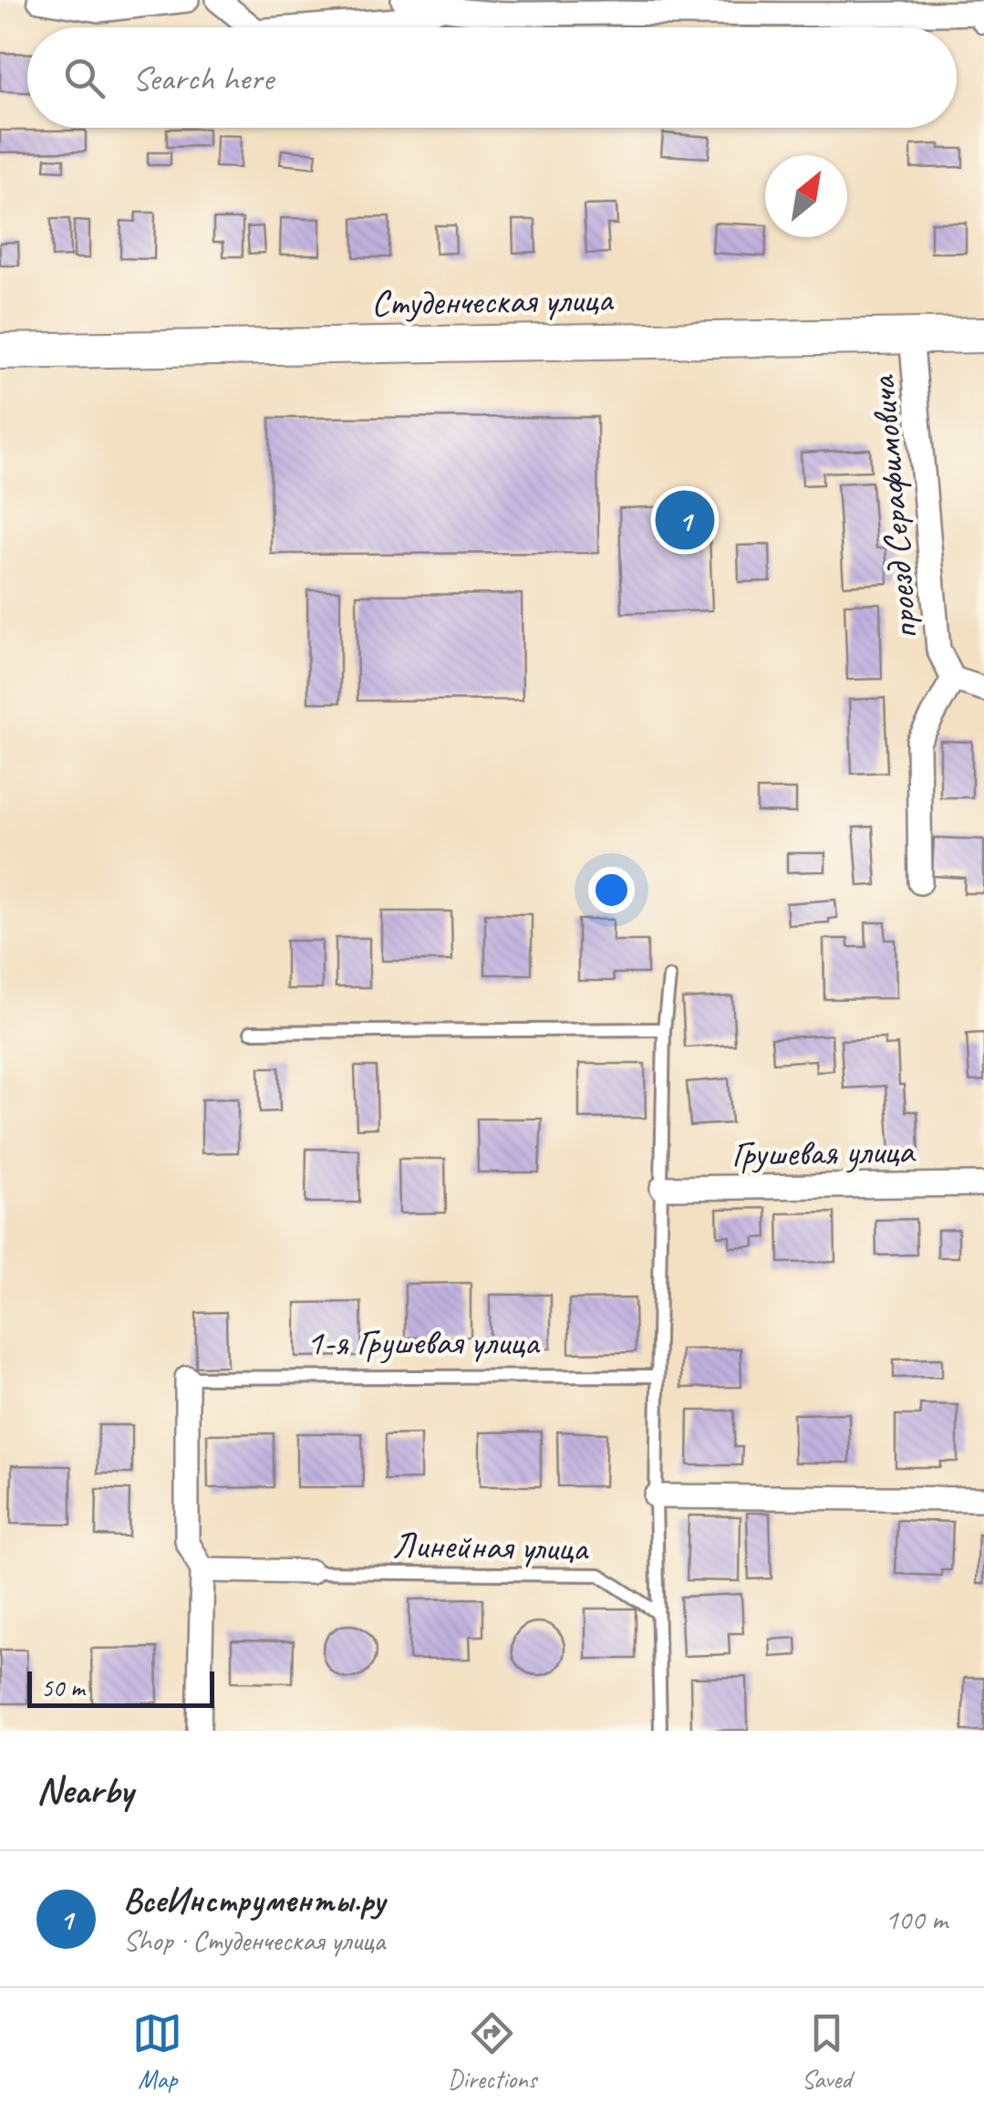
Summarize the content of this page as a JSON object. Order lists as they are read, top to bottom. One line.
{"streets":{"main road":["Студенческая улица"],"street":["проезд Серафимовича","Грушевая улица"],"lane":["1-я Грушевая улица","Линейная улица"]},"crossings":[["Студенческая улица","проезд Серафимовича"]],"scale_bar":"50 m","north":"top right","page":{"search":"Search here","pins":"1","scale":"50 m","heading":"Nearby","list":[{"mark":"1","name":"ВсеИнструменты.ру","note":"Shop · Студенческая улица","value":"100 m"}],"nav":["Map","Directions","Saved"]}}
